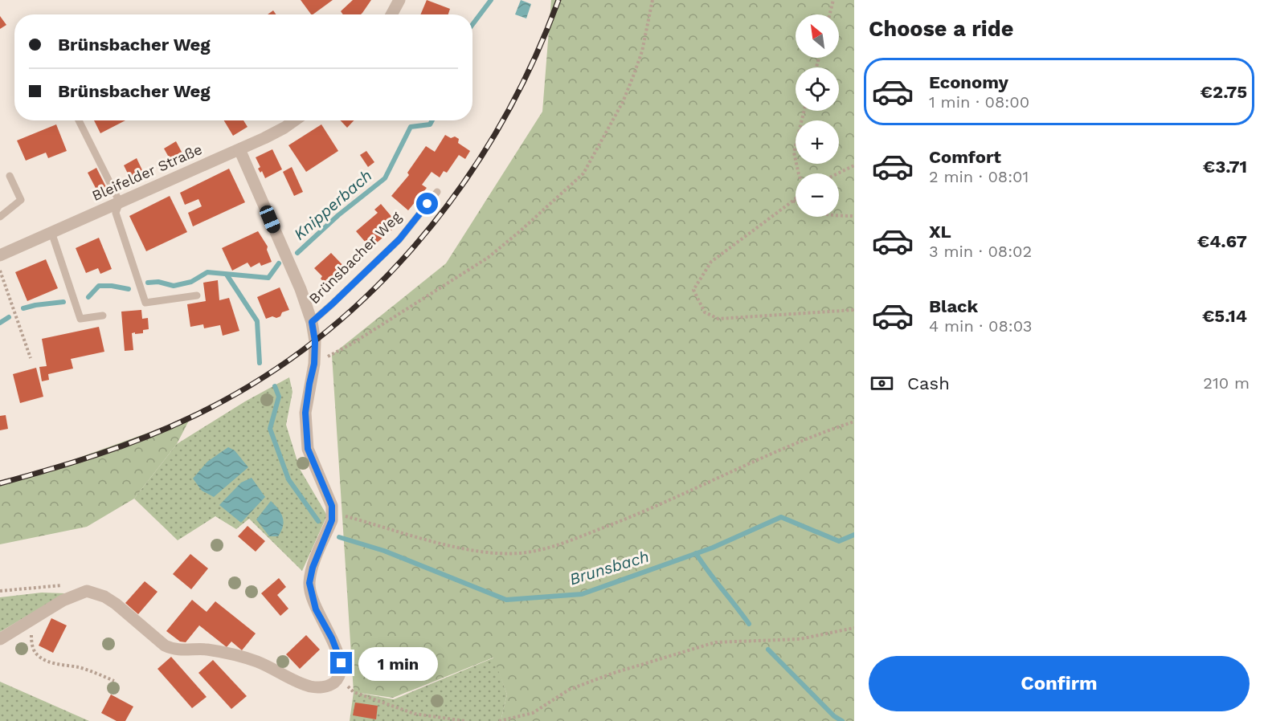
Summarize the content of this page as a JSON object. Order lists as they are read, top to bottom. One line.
{"streets":{"street":["Bleifelder Straße","Brünsbacher Weg"]},"crossings":[["Bleifelder Straße","Brünsbacher Weg"]],"water":["Knipperbach","Brunsbach"],"north":"top left","page":{"heading":"Choose a ride","map_buttons":["+","−"],"banner":["Brünsbacher Weg","Brünsbacher Weg"],"list":[{"name":"Economy","note":"1 min · 08:00","value":"€2.75"},{"name":"Comfort","note":"2 min · 08:01","value":"€3.71"},{"name":"XL","note":"3 min · 08:02","value":"€4.67"},{"name":"Black","note":"4 min · 08:03","value":"€5.14"}],"pay":["Cash","210 m"],"buttons":"Confirm","bubble":"1 min"}}
